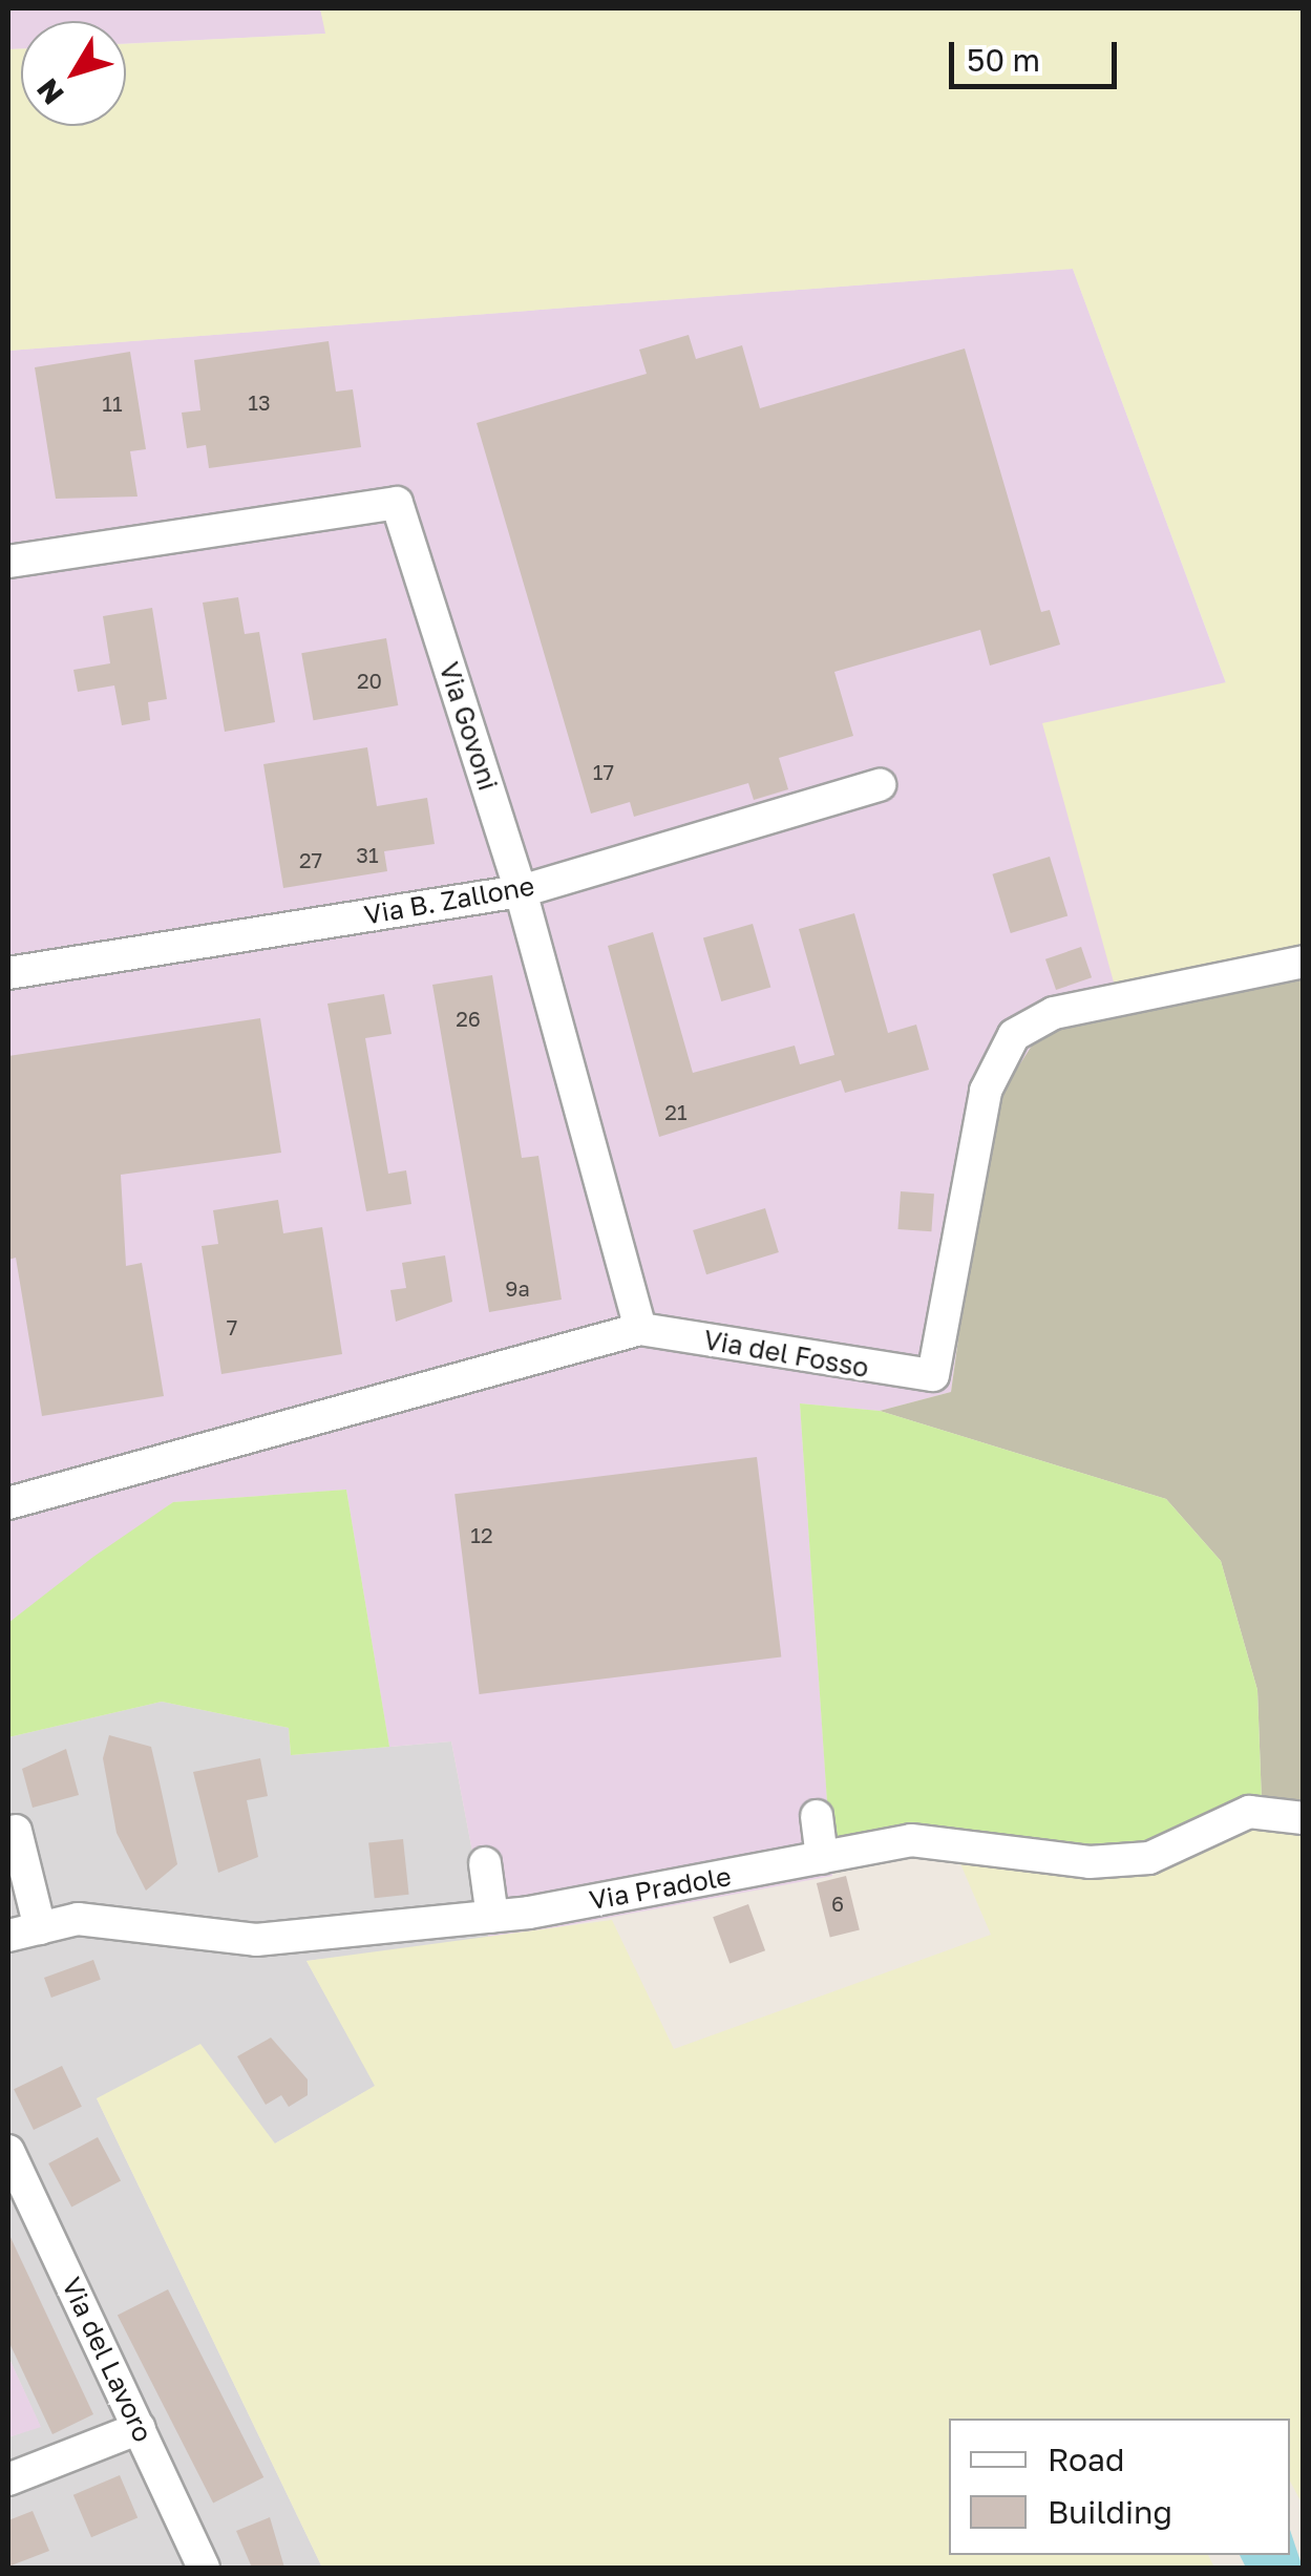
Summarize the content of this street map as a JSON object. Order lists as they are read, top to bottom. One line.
{"streets":{"street":["Via Govoni","Via B. Zallone","Via del Fosso","Via Pradole","Via del Lavoro"]},"crossings":[["Via Govoni","Via B. Zallone"],["Via Govoni","Via del Fosso"]],"house_numbers":["13","11","20","17","31","27","26","21","9a","7","12","6"],"legend":["Road","Building"],"scale_bar":"50 m","north":"bottom left"}
